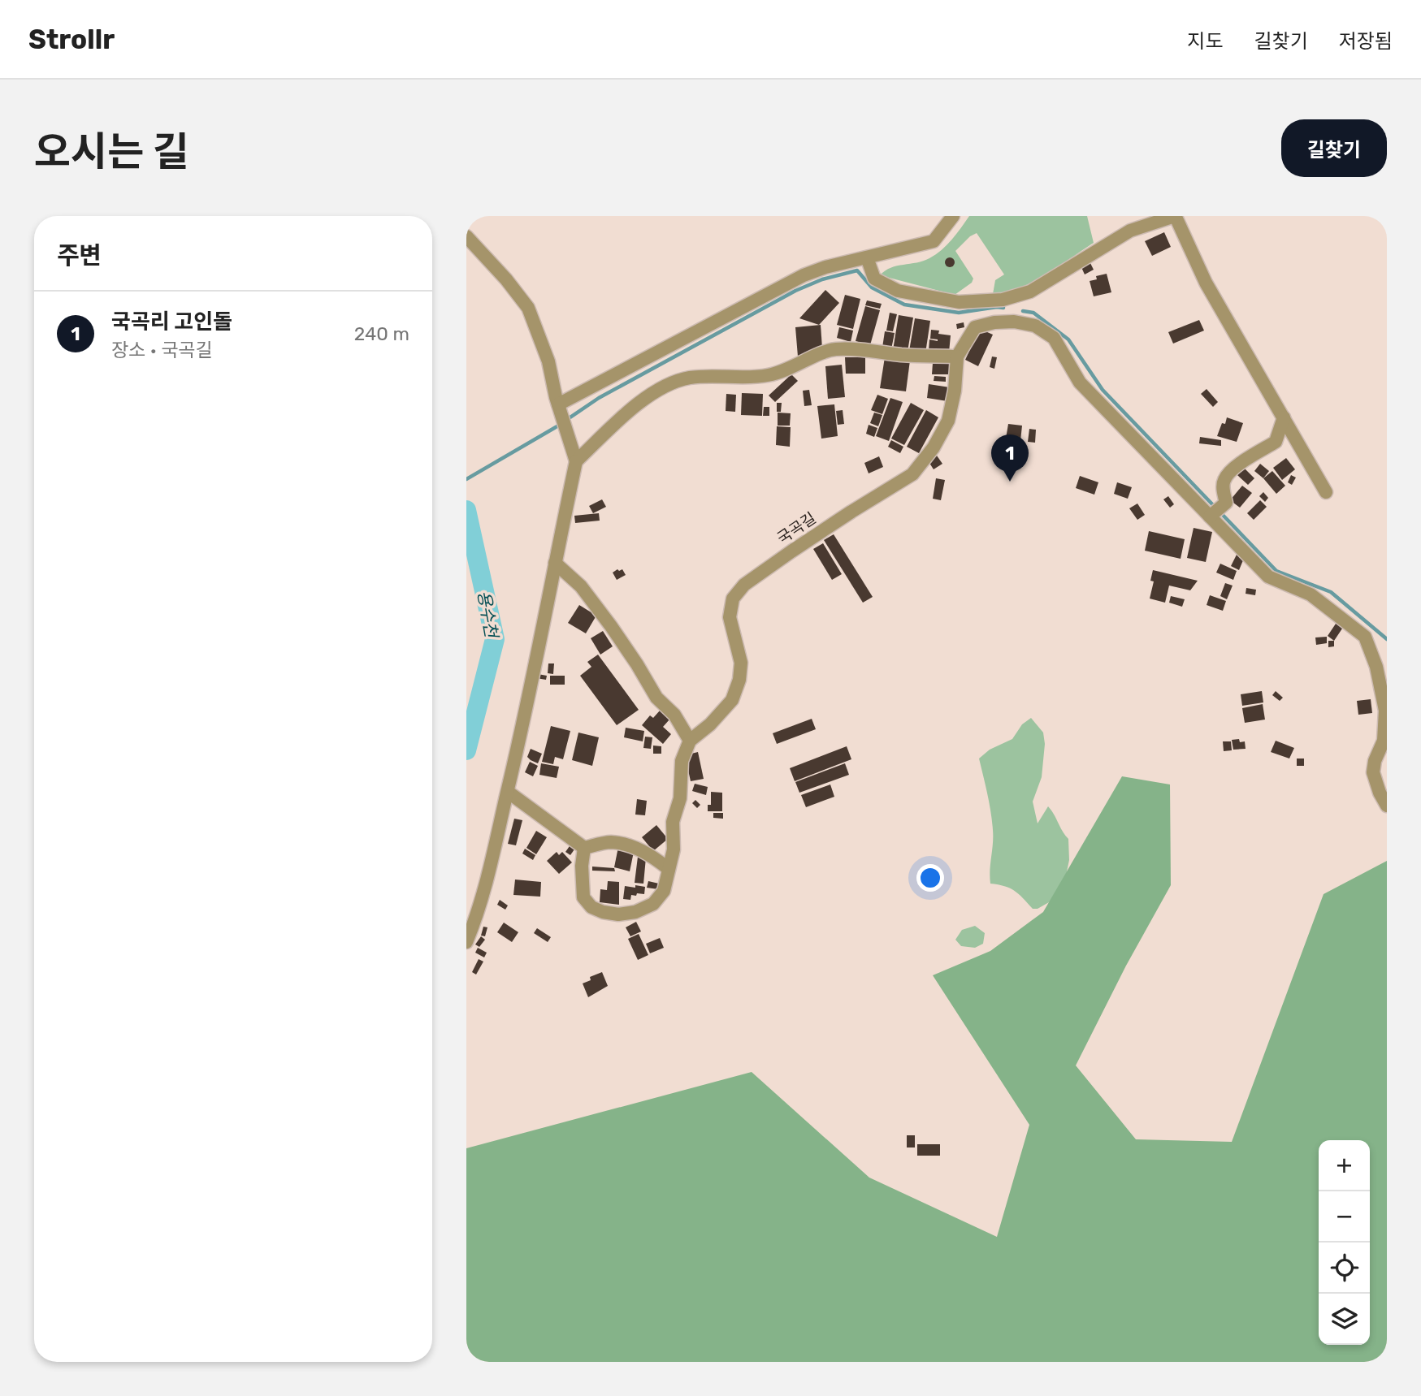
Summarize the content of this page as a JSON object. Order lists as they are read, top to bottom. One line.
{"streets":{"street":["국곡길"]},"water":["용수천"],"page":{"header":"Strollr","nav":["지도","길찾기","저장됨"],"title":"오시는 길","buttons":"길찾기","heading":"주변","list":[{"mark":"1","name":"국곡리 고인돌","note":"장소 · 국곡길","value":"240 m"}],"pins":"1","map_buttons":["+","−"]}}
